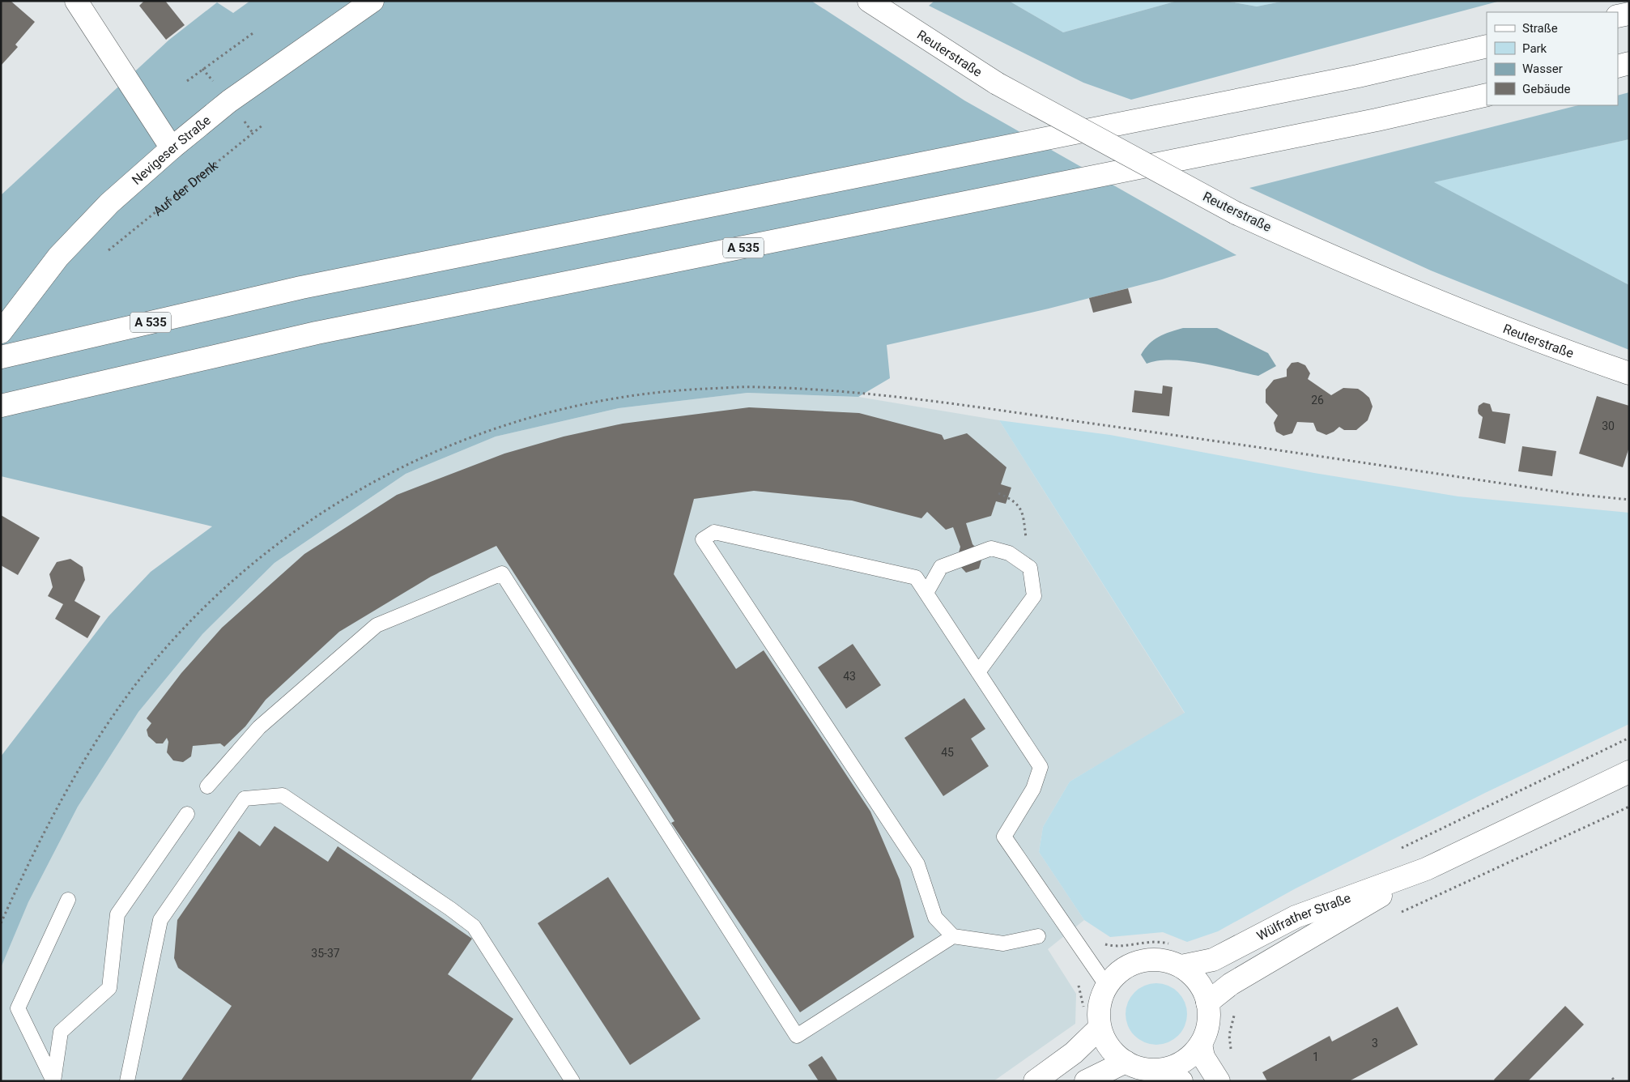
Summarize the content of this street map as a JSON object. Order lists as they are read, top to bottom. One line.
{"streets":{"main road":["Reuterstraße","Nevigeser Straße","A 535","Wülfrather Straße"],"path":["Auf der Drenk"]},"house_numbers":["26","30","43","45","35-37","3","1"],"legend":["Straße","Park","Wasser","Gebäude"]}
